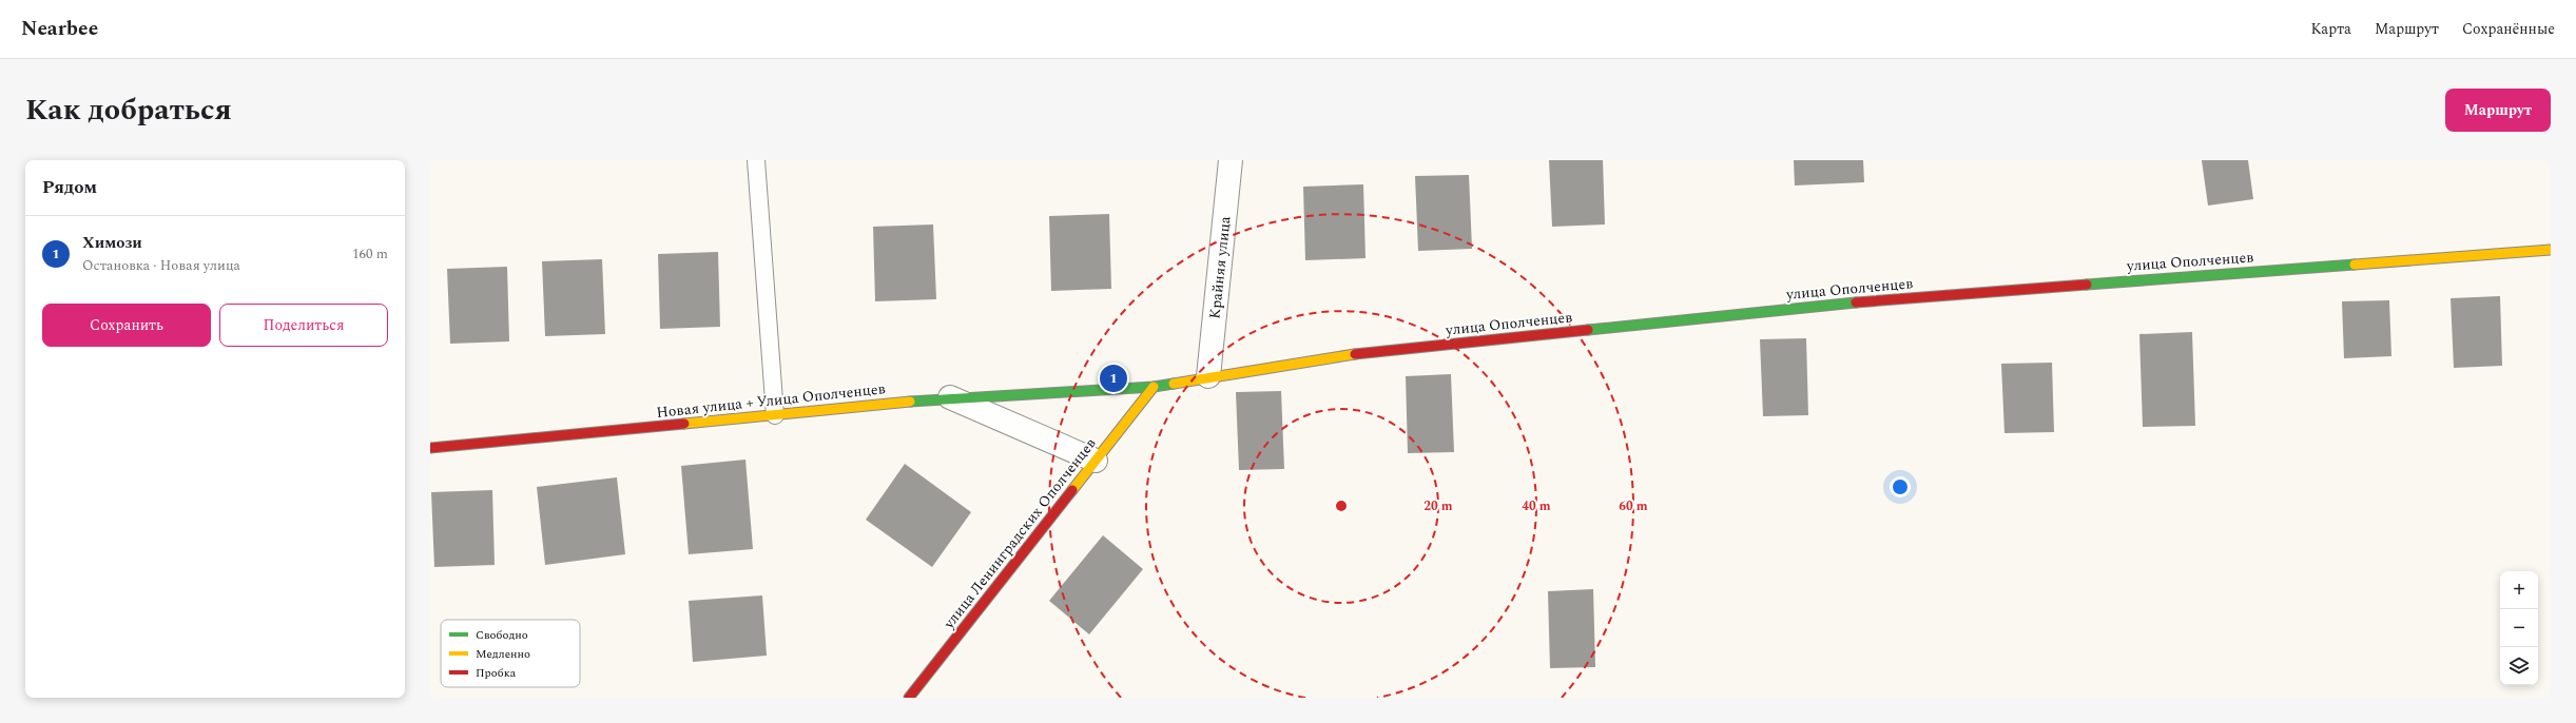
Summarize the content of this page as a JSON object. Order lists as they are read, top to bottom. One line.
{"streets":{"street":["улица Ополченцев","Крайняя улица","Новая улица + Улица Ополченцев","улица Ленинградских Ополченцев"]},"crossings":[["улица Ополченцев","Крайняя улица"],["улица Ополченцев","Новая улица + Улица Ополченцев"],["улица Ополченцев","улица Ленинградских Ополченцев"]],"legend":["Свободно","Медленно","Пробка"],"page":{"header":"Nearbee","nav":["Карта","Маршрут","Сохранённые"],"title":"Как добраться","buttons":["Маршрут",["Сохранить","Поделиться"]],"heading":"Рядом","list":[{"mark":"1","name":"Химози","note":"Остановка · Новая улица","value":"160 m"}],"pins":"1","map_buttons":["+","−"]},"rings":["20 m","40 m","60 m"]}
